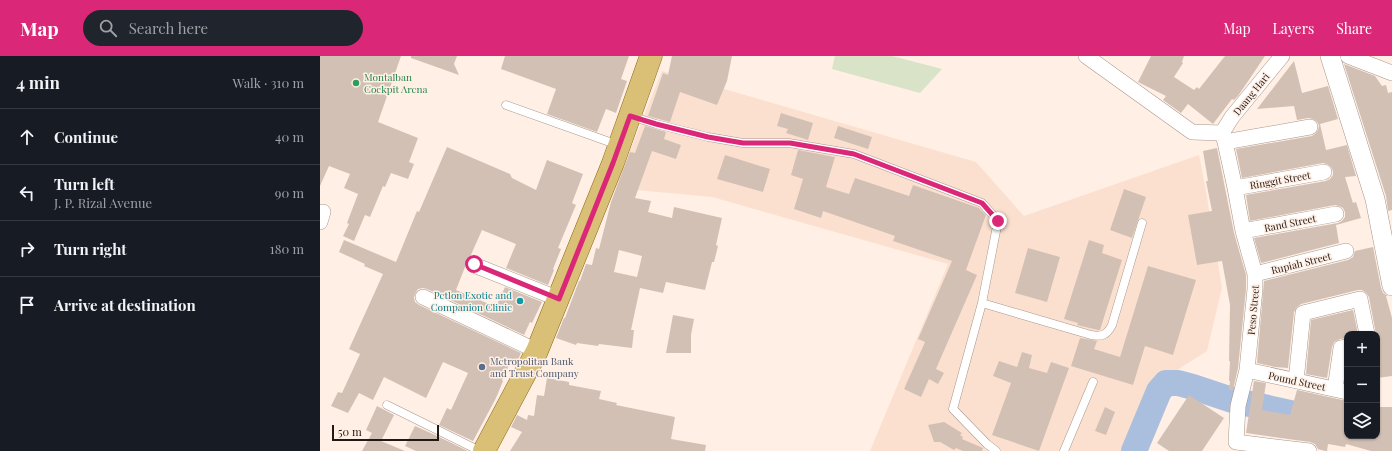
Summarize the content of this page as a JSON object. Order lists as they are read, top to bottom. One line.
{"streets":{"street":["Daang Hari","Ringgit Street","Rand Street","Rupiah Street","Peso Street","Pound Street"]},"crossings":[["Daang Hari","Peso Street"],["Ringgit Street","Peso Street"],["Rand Street","Peso Street"],["Rupiah Street","Peso Street"],["Peso Street","Pound Street"]],"places":["Montalban Cockpit Arena","Petlon Exotic and Companion Clinic","Metropolitan Bank and Trust Company"],"scale_bar":"50 m","page":{"header":"Map","search":"Search here","nav":["Map","Layers","Share"],"heading":["4 min","Walk · 310 m"],"list":[["Continue","40 m"],["Turn left","J. P. Rizal Avenue","90 m"],["Turn right","180 m"],"Arrive at destination"],"map_buttons":["+","−"],"scale":"50 m"}}
